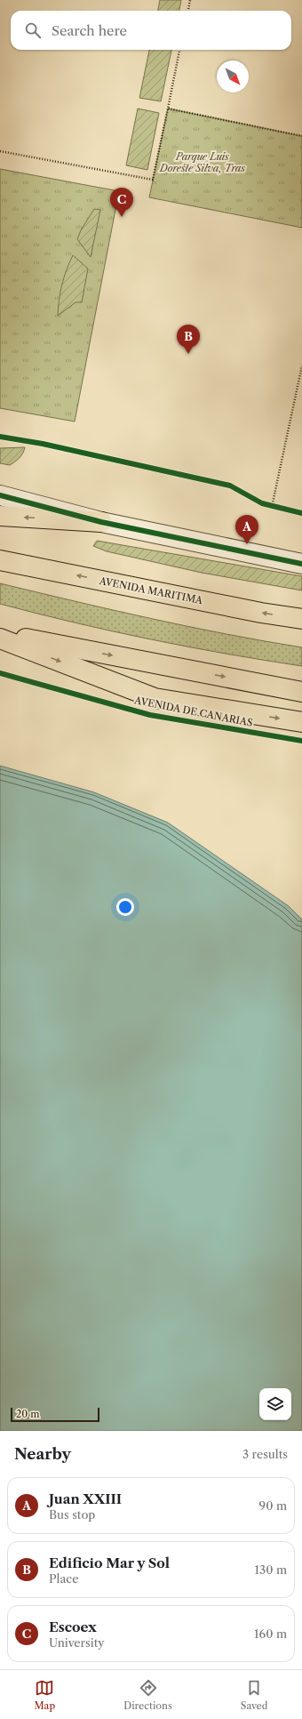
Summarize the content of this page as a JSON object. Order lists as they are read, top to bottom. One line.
{"streets":{"highway":["AVENIDA MARITIMA"],"cycle path":["AVENIDA DE CANARIAS"]},"parks":["Parque Luis Doreste Silva, Tras"],"scale_bar":"20 m","north":"bottom right","page":{"search":"Search here","pins":["C","B","A"],"scale":"20 m","heading":["Nearby","3 results"],"list":[{"mark":"A","name":"Juan XXIII","note":"Bus stop","value":"90 m"},{"mark":"B","name":"Edificio Mar y Sol","note":"Place","value":"130 m"},{"mark":"C","name":"Escoex","note":"University","value":"160 m"}],"nav":["Map","Directions","Saved"]}}
